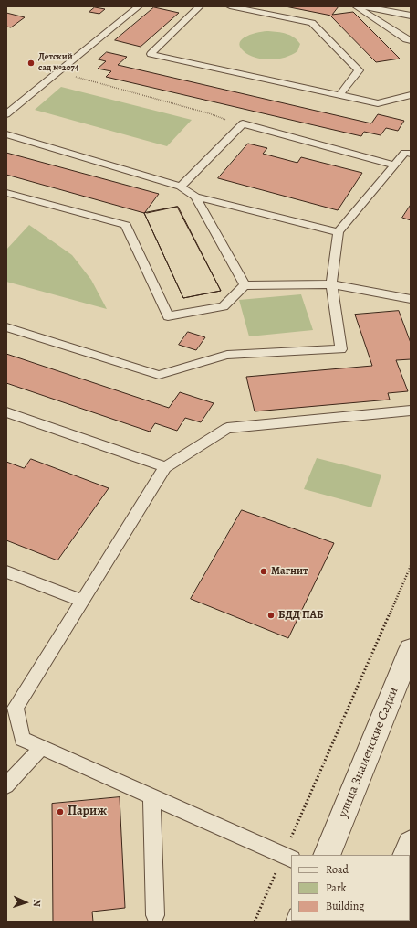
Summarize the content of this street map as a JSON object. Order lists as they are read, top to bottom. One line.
{"streets":{"street":["улица Знаменские Садки"]},"places":["Детский сад №2074","Магнит","БДД ПАБ","Париж"],"legend":["Road","Park","Building"],"north":"right"}
